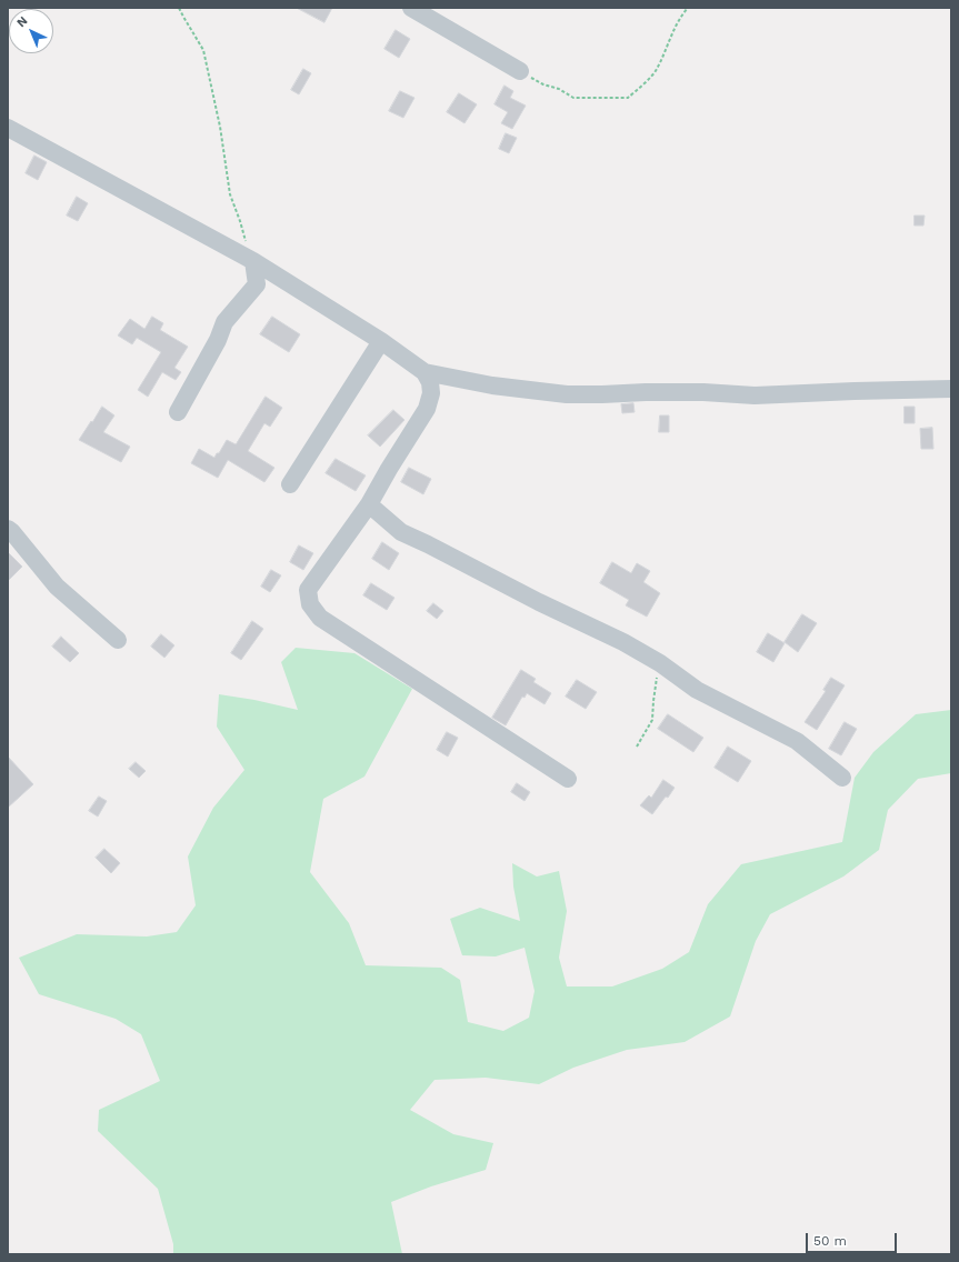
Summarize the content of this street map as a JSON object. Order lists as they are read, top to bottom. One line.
{"scale_bar":"50 m","north":"top left"}
